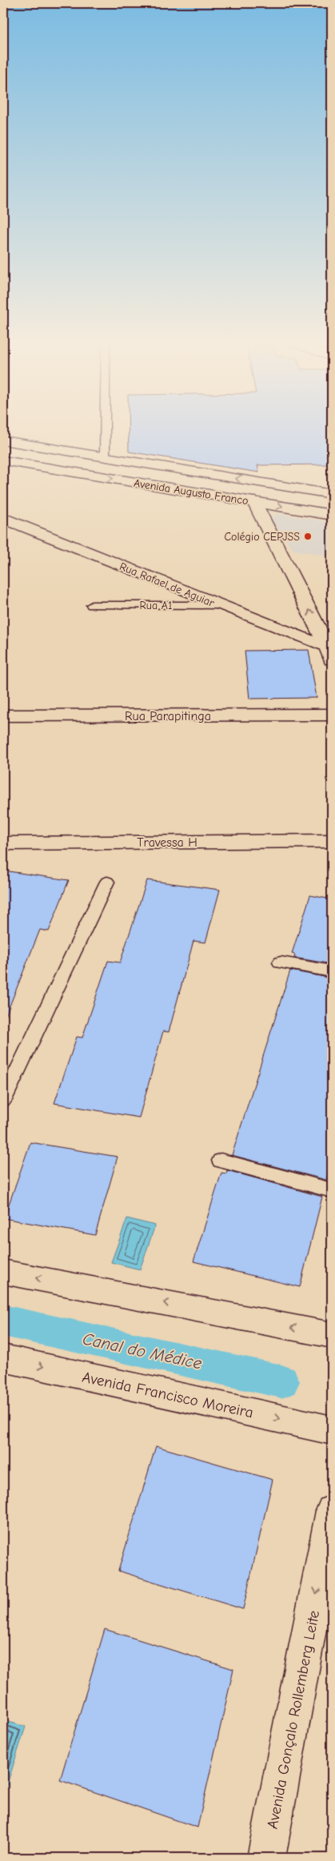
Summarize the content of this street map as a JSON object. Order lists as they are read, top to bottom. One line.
{"streets":{"street":["Avenida Augusto Franco","Rua Rafael de Aguiar","Rua Parapitinga","Travessa H","Avenida Francisco Moreira","Avenida Gonçalo Rollemberg Leite"],"lane":["Rua A1"]},"crossings":[["Rua Rafael de Aguiar","Rua A1"]],"one_way":["Avenida Gonçalo Rollemberg Leite"],"water":["Canal do Médice"],"places":["Colégio CEPJSS"]}
